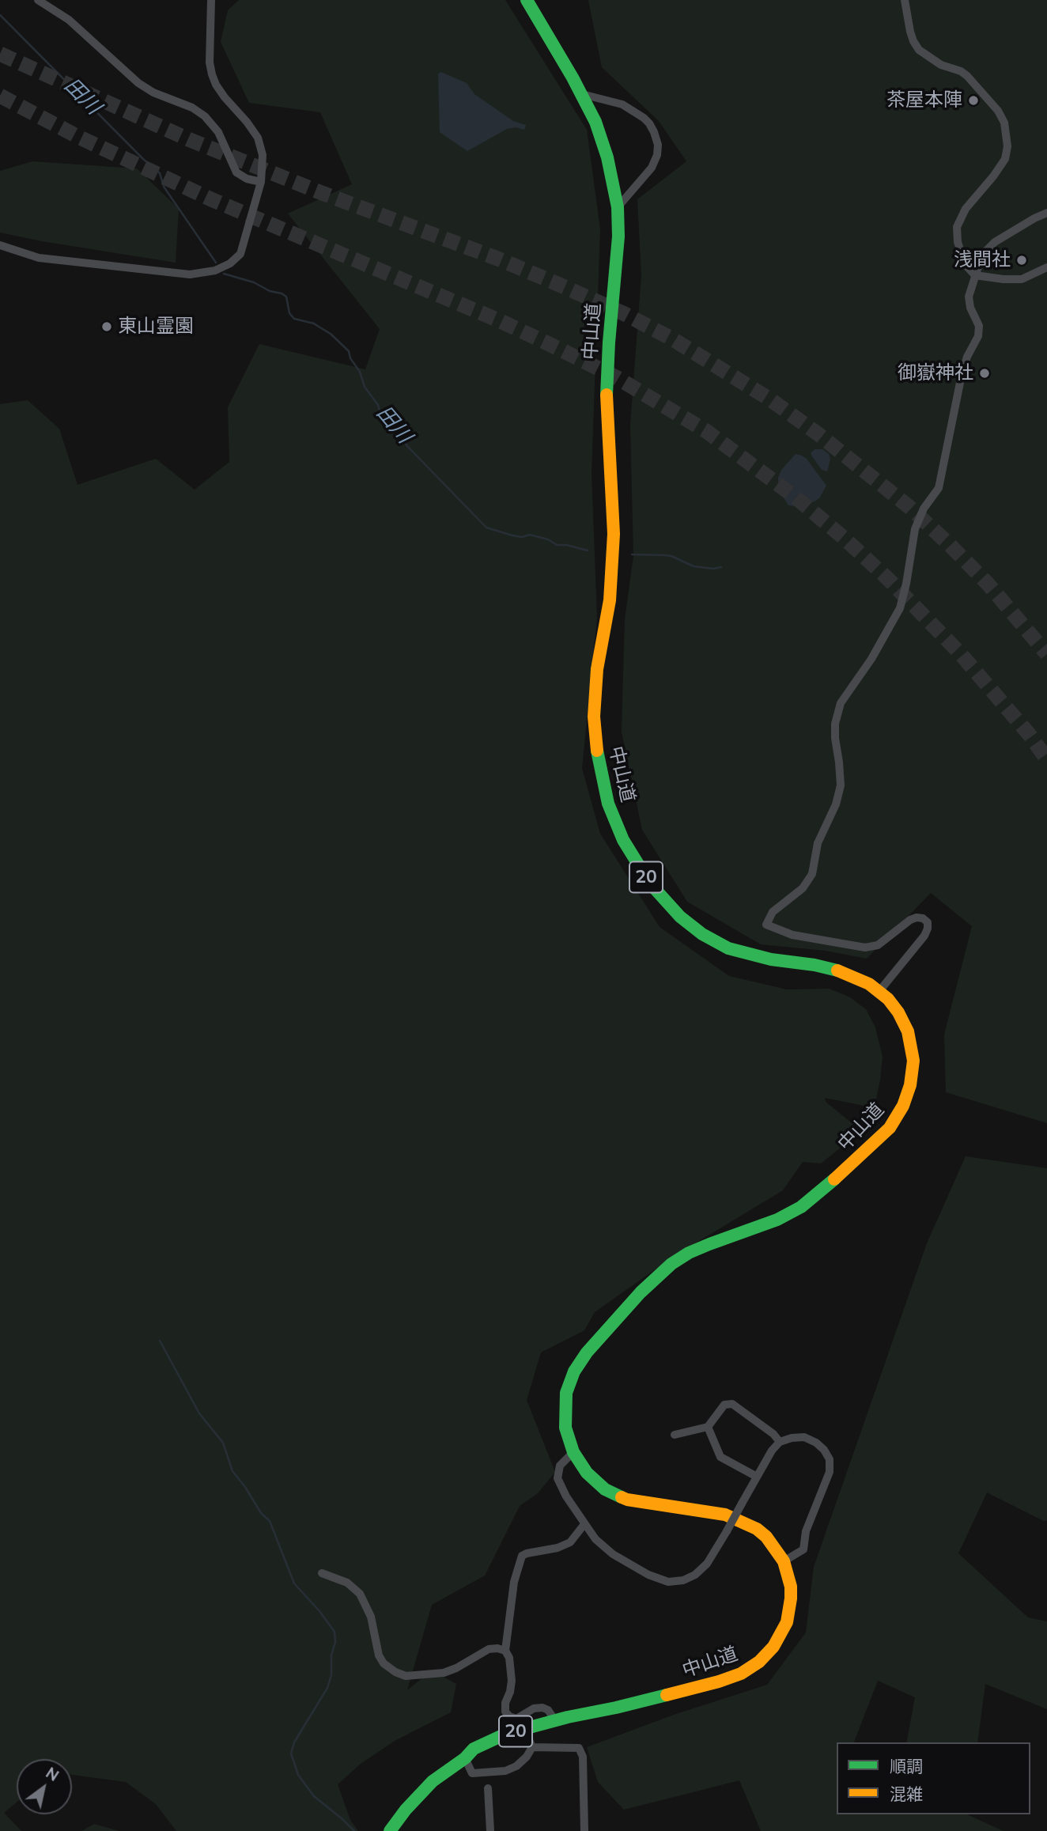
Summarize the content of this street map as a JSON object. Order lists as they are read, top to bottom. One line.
{"streets":{"highway":["中山道","20"]},"water":["田川"],"places":["茶屋本陣","浅間社","東山霊園","御嶽神社"],"legend":["順調","混雑"],"north":"top right"}
